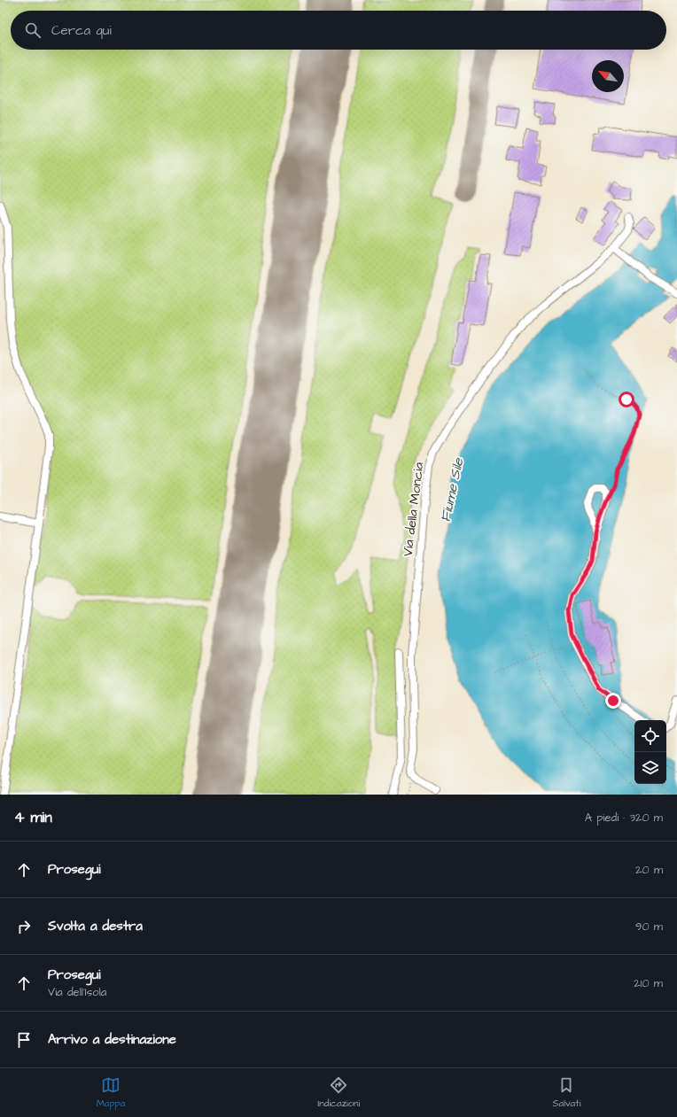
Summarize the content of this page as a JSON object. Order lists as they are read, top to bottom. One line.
{"streets":{"street":["Via della Moncia"]},"water":["Fiume Sile"],"north":"top left","page":{"search":"Cerca qui","heading":["4 min","A piedi · 320 m"],"list":[["Prosegui","20 m"],["Svolta a destra","90 m"],["Prosegui","Via dell'Isola","210 m"],"Arrivo a destinazione"],"nav":["Mappa","Indicazioni","Salvati"]}}
